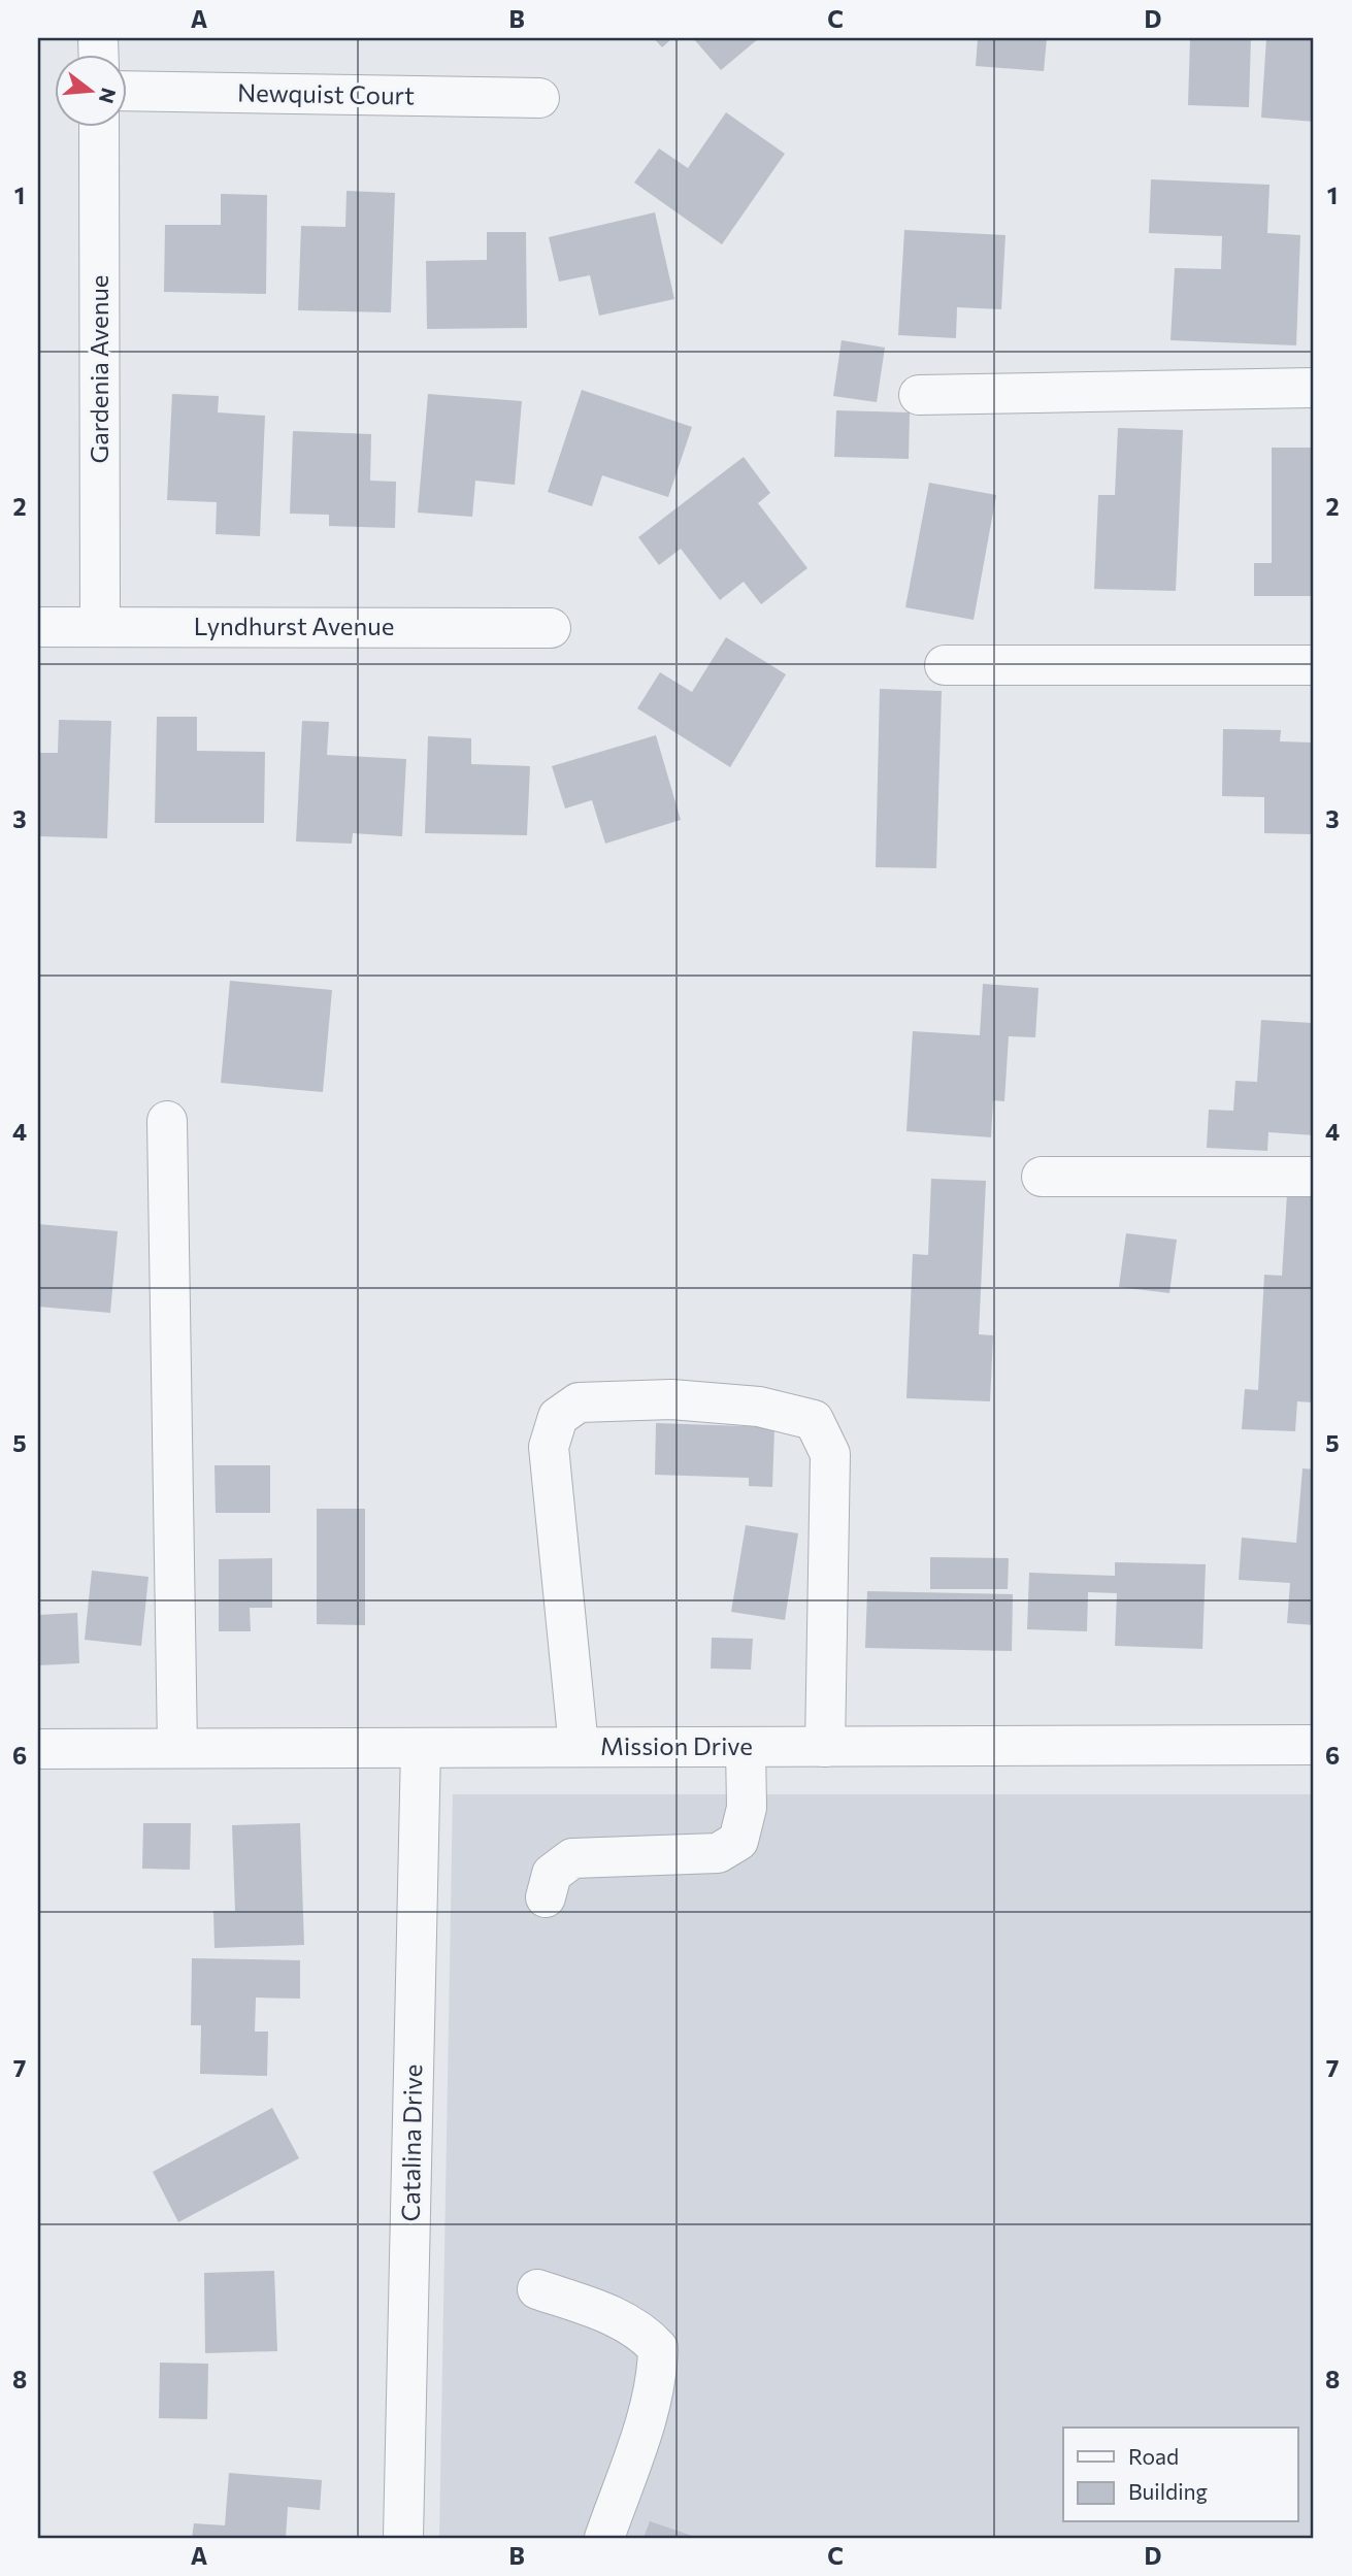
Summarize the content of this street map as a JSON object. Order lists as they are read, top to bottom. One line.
{"streets":{"street":["Newquist Court","Gardenia Avenue","Lyndhurst Avenue","Mission Drive","Catalina Drive"]},"crossings":[["Gardenia Avenue","Lyndhurst Avenue"],["Mission Drive","Catalina Drive"]],"legend":["Road","Building"],"north":"right","grid":{"columns":["A","B","C","D"],"rows":["1","2","3","4","5","6","7","8"]}}
